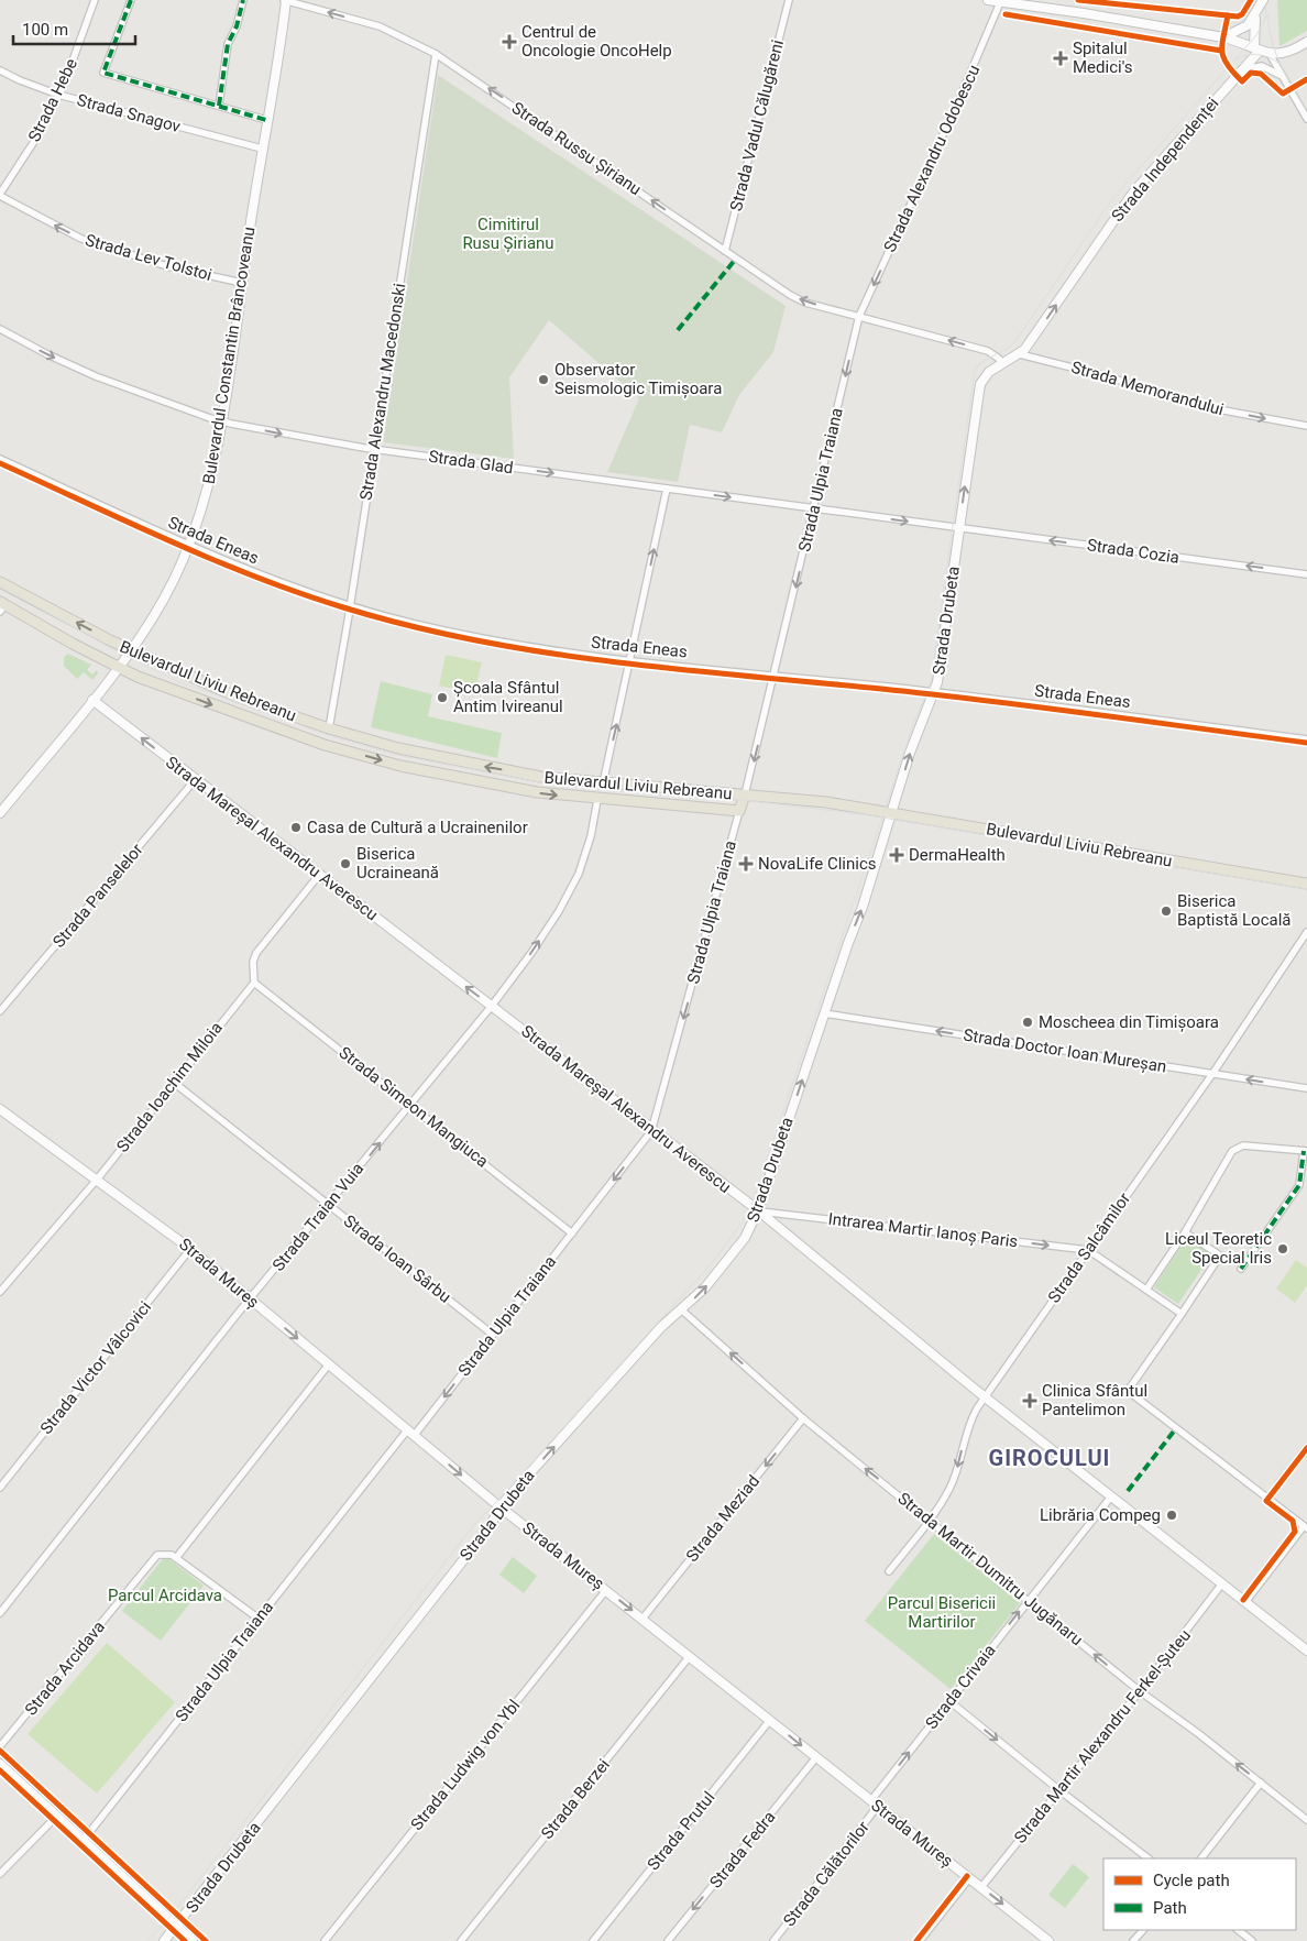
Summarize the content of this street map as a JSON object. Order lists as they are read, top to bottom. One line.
{"streets":{"main road":["Strada Ulpia Traiana","Bulevardul Liviu Rebreanu"],"street":["Strada Hebe","Strada Snagov","Strada Vadul Călugăreni","Strada Russu Șirianu","Strada Alexandru Odobescu","Strada Independenței","Strada Lev Tolstoi","Bulevardul Constantin Brâncoveanu","Strada Memorandului","Strada Alexandru Macedonski","Strada Glad","Strada Eneas","Strada Cozia","Strada Drubeta","Strada Mareșal Alexandru Averescu","Strada Panselelor","Strada Doctor Ioan Mureșan","Strada Ioachim Miloia","Strada Simeon Mangiuca","Strada Traian Vuia","Intrarea Martir Ianoș Paris","Strada Salcâmilor","Strada Ioan Sârbu","Strada Mureș","Strada Victor Vâlcovici","Strada Meziad","Strada Martir Dumitru Jugănaru","Strada Arcidava","Strada Crivaia","Strada Martir Alexandru Ferkel-Șuteu","Strada Ludwig von Ybl","Strada Berzei","Strada Prutul","Strada Fedra","Strada Călătorilor"]},"crossings":[["Strada Hebe","Strada Snagov"],["Strada Hebe","Strada Lev Tolstoi"],["Strada Snagov","Bulevardul Constantin Brâncoveanu"],["Strada Vadul Călugăreni","Strada Russu Șirianu"],["Strada Russu Șirianu","Strada Alexandru Odobescu"],["Strada Russu Șirianu","Bulevardul Constantin Brâncoveanu"],["Strada Russu Șirianu","Strada Alexandru Macedonski"],["Strada Russu Șirianu","Strada Ulpia Traiana"],["Strada Alexandru Odobescu","Strada Ulpia Traiana"],["Strada Independenței","Strada Memorandului"],["Strada Independenței","Strada Drubeta"],["Strada Lev Tolstoi","Bulevardul Constantin Brâncoveanu"],["Bulevardul Constantin Brâncoveanu","Strada Glad"],["Bulevardul Constantin Brâncoveanu","Strada Eneas"],["Bulevardul Constantin Brâncoveanu","Bulevardul Liviu Rebreanu"],["Bulevardul Constantin Brâncoveanu","Strada Mareșal Alexandru Averescu"],["Strada Memorandului","Strada Drubeta"],["Strada Alexandru Macedonski","Strada Glad"],["Strada Alexandru Macedonski","Strada Eneas"],["Strada Alexandru Macedonski","Bulevardul Liviu Rebreanu"],["Strada Glad","Strada Ulpia Traiana"],["Strada Glad","Strada Cozia"],["Strada Glad","Strada Drubeta"],["Strada Ulpia Traiana","Strada Eneas"],["Strada Ulpia Traiana","Bulevardul Liviu Rebreanu"],["Strada Ulpia Traiana","Strada Mareșal Alexandru Averescu"],["Strada Ulpia Traiana","Strada Simeon Mangiuca"],["Strada Ulpia Traiana","Strada Ioan Sârbu"],["Strada Ulpia Traiana","Strada Mureș"],["Strada Eneas","Strada Drubeta"],["Strada Cozia","Strada Drubeta"],["Strada Drubeta","Bulevardul Liviu Rebreanu"],["Strada Drubeta","Strada Mareșal Alexandru Averescu"],["Strada Drubeta","Strada Doctor Ioan Mureșan"],["Strada Drubeta","Intrarea Martir Ianoș Paris"],["Strada Drubeta","Strada Mureș"],["Strada Drubeta","Strada Martir Dumitru Jugănaru"],["Bulevardul Liviu Rebreanu","Strada Traian Vuia"],["Strada Mareșal Alexandru Averescu","Strada Panselelor"],["Strada Mareșal Alexandru Averescu","Strada Traian Vuia"],["Strada Mareșal Alexandru Averescu","Intrarea Martir Ianoș Paris"],["Strada Mareșal Alexandru Averescu","Strada Salcâmilor"],["Strada Mareșal Alexandru Averescu","Strada Crivaia"],["Strada Mareșal Alexandru Averescu","Strada Martir Alexandru Ferkel-Șuteu"],["Strada Doctor Ioan Mureșan","Strada Salcâmilor"],["Strada Ioachim Miloia","Strada Simeon Mangiuca"],["Strada Ioachim Miloia","Strada Ioan Sârbu"],["Strada Ioachim Miloia","Strada Mureș"],["Strada Simeon Mangiuca","Strada Traian Vuia"],["Strada Traian Vuia","Strada Ioan Sârbu"],["Strada Traian Vuia","Strada Mureș"],["Intrarea Martir Ianoș Paris","Strada Salcâmilor"],["Strada Salcâmilor","Strada Martir Dumitru Jugănaru"],["Strada Mureș","Strada Victor Vâlcovici"],["Strada Mureș","Strada Meziad"],["Strada Mureș","Strada Crivaia"],["Strada Mureș","Strada Martir Alexandru Ferkel-Șuteu"],["Strada Mureș","Strada Ludwig von Ybl"],["Strada Mureș","Strada Berzei"],["Strada Mureș","Strada Prutul"],["Strada Mureș","Strada Fedra"],["Strada Mureș","Strada Călătorilor"],["Strada Meziad","Strada Martir Dumitru Jugănaru"],["Strada Martir Dumitru Jugănaru","Strada Crivaia"],["Strada Martir Dumitru Jugănaru","Strada Martir Alexandru Ferkel-Șuteu"],["Strada Crivaia","Strada Călătorilor"]],"one_way":["Strada Russu Șirianu","Strada Alexandru Odobescu","Strada Independenței","Strada Lev Tolstoi","Strada Memorandului","Strada Glad","Strada Ulpia Traiana","Strada Cozia","Strada Drubeta","Strada Doctor Ioan Mureșan","Strada Traian Vuia","Intrarea Martir Ianoș Paris","Strada Meziad","Strada Martir Dumitru Jugănaru","Strada Crivaia","Strada Fedra"],"districts":["GIROCULUI"],"parks":["Cimitirul Rusu Șirianu","Parcul Arcidava","Parcul Bisericii Martirilor"],"places":{"health":["Centrul de Oncologie OncoHelp","Spitalul Medici's","DermaHealth","NovaLife Clinics","Clinica Sfântul Pantelimon"],"other":["Observator Seismologic Timișoara","Școala Sfântul Antim Ivireanul","Casa de Cultură a Ucrainenilor","Biserica Ucraineană","Biserica Baptistă Locală","Moscheea din Timișoara","Liceul Teoretic Special Iris","Librăria Compeg"]},"legend":["Cycle path","Path"],"scale_bar":"100 m"}
